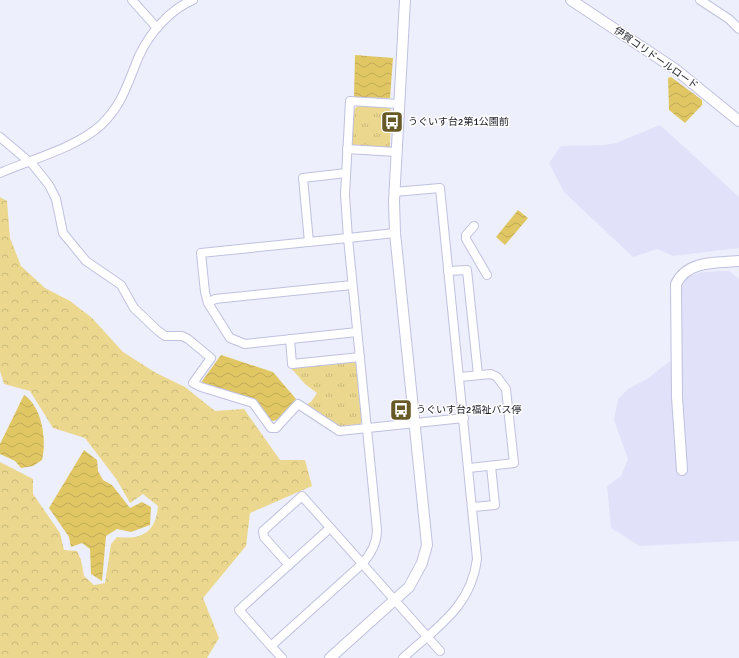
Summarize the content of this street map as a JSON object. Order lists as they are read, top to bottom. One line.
{"streets":{"street":["伊賀コリドールロード"]},"places":{"bus stop":["うぐいす台2第1公園前","うぐいす台2福祉バス停"]}}
